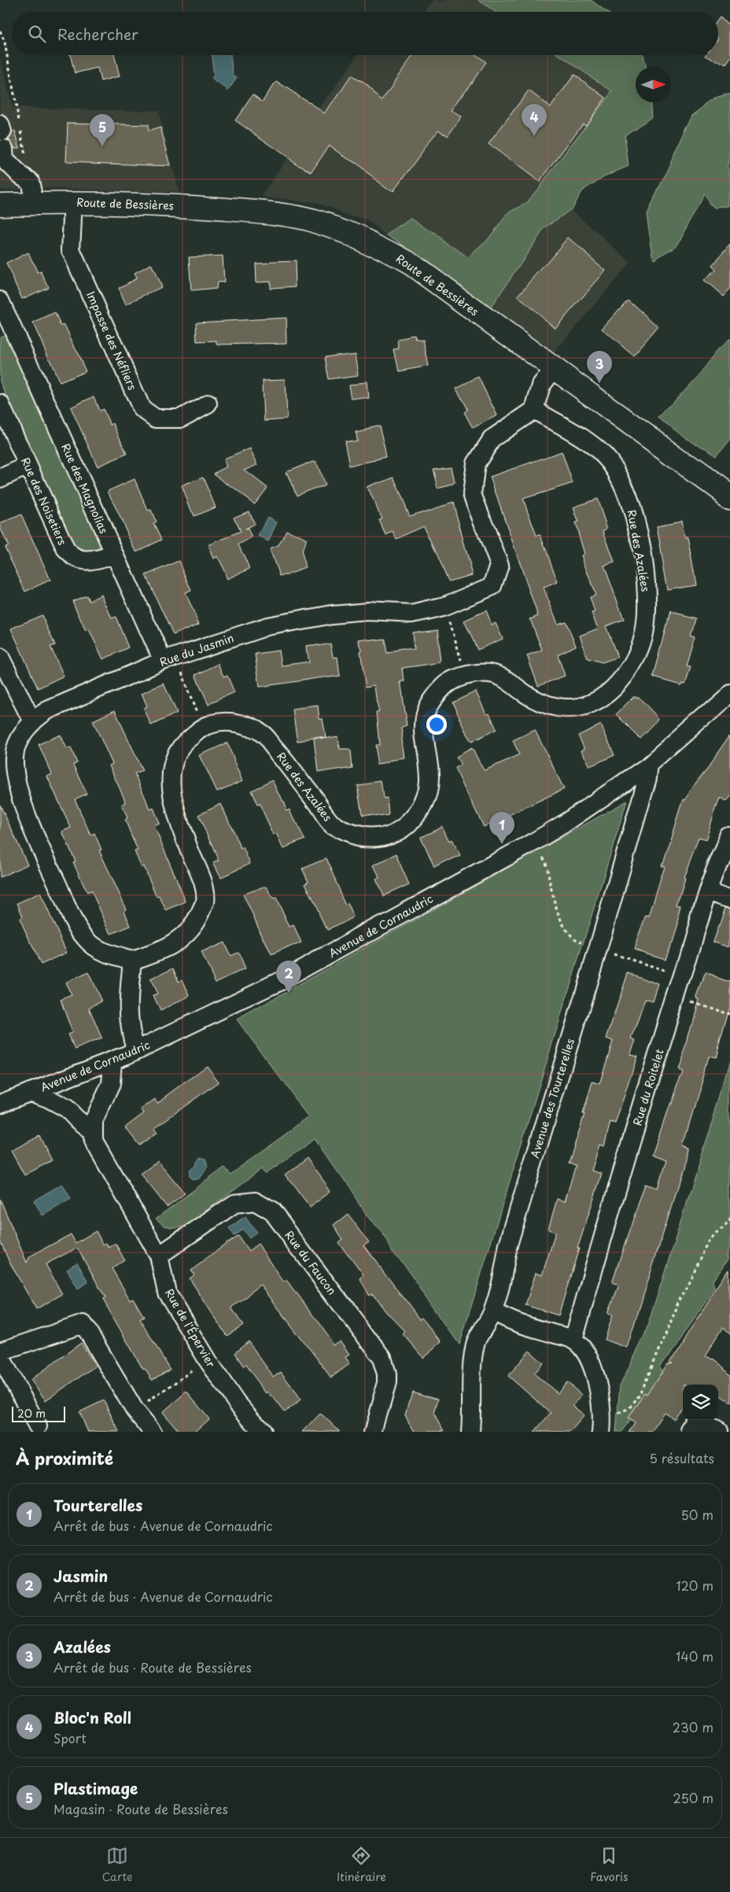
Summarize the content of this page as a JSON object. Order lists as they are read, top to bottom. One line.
{"streets":{"main road":["Route de Bessières"],"street":["Impasse des Néfliers","Rue des Magnolias","Rue des Noisetiers","Rue des Azalées","Rue du Jasmin","Avenue de Cornaudric","Rue du Roitelet","Avenue des Tourterelles","Rue du Faucon","Rue de l'Épervier"]},"crossings":[["Route de Bessières","Impasse des Néfliers"],["Rue des Magnolias","Rue des Noisetiers"],["Rue des Magnolias","Rue du Jasmin"],["Rue des Azalées","Rue du Jasmin"],["Avenue de Cornaudric","Avenue des Tourterelles"],["Avenue de Cornaudric","Rue de l'Épervier"],["Rue du Faucon","Rue de l'Épervier"]],"scale_bar":"20 m","north":"right","page":{"search":"Rechercher","pins":["4","5","3","1","2"],"scale":"20 m","heading":["À proximité","5 résultats"],"list":[{"mark":"1","name":"Tourterelles","note":"Arrêt de bus · Avenue de Cornaudric","value":"50 m"},{"mark":"2","name":"Jasmin","note":"Arrêt de bus · Avenue de Cornaudric","value":"120 m"},{"mark":"3","name":"Azalées","note":"Arrêt de bus · Route de Bessières","value":"140 m"},{"mark":"4","name":"Bloc'n Roll","note":"Sport","value":"230 m"},{"mark":"5","name":"Plastimage","note":"Magasin · Route de Bessières","value":"250 m"}],"nav":["Carte","Itinéraire","Favoris"]}}
